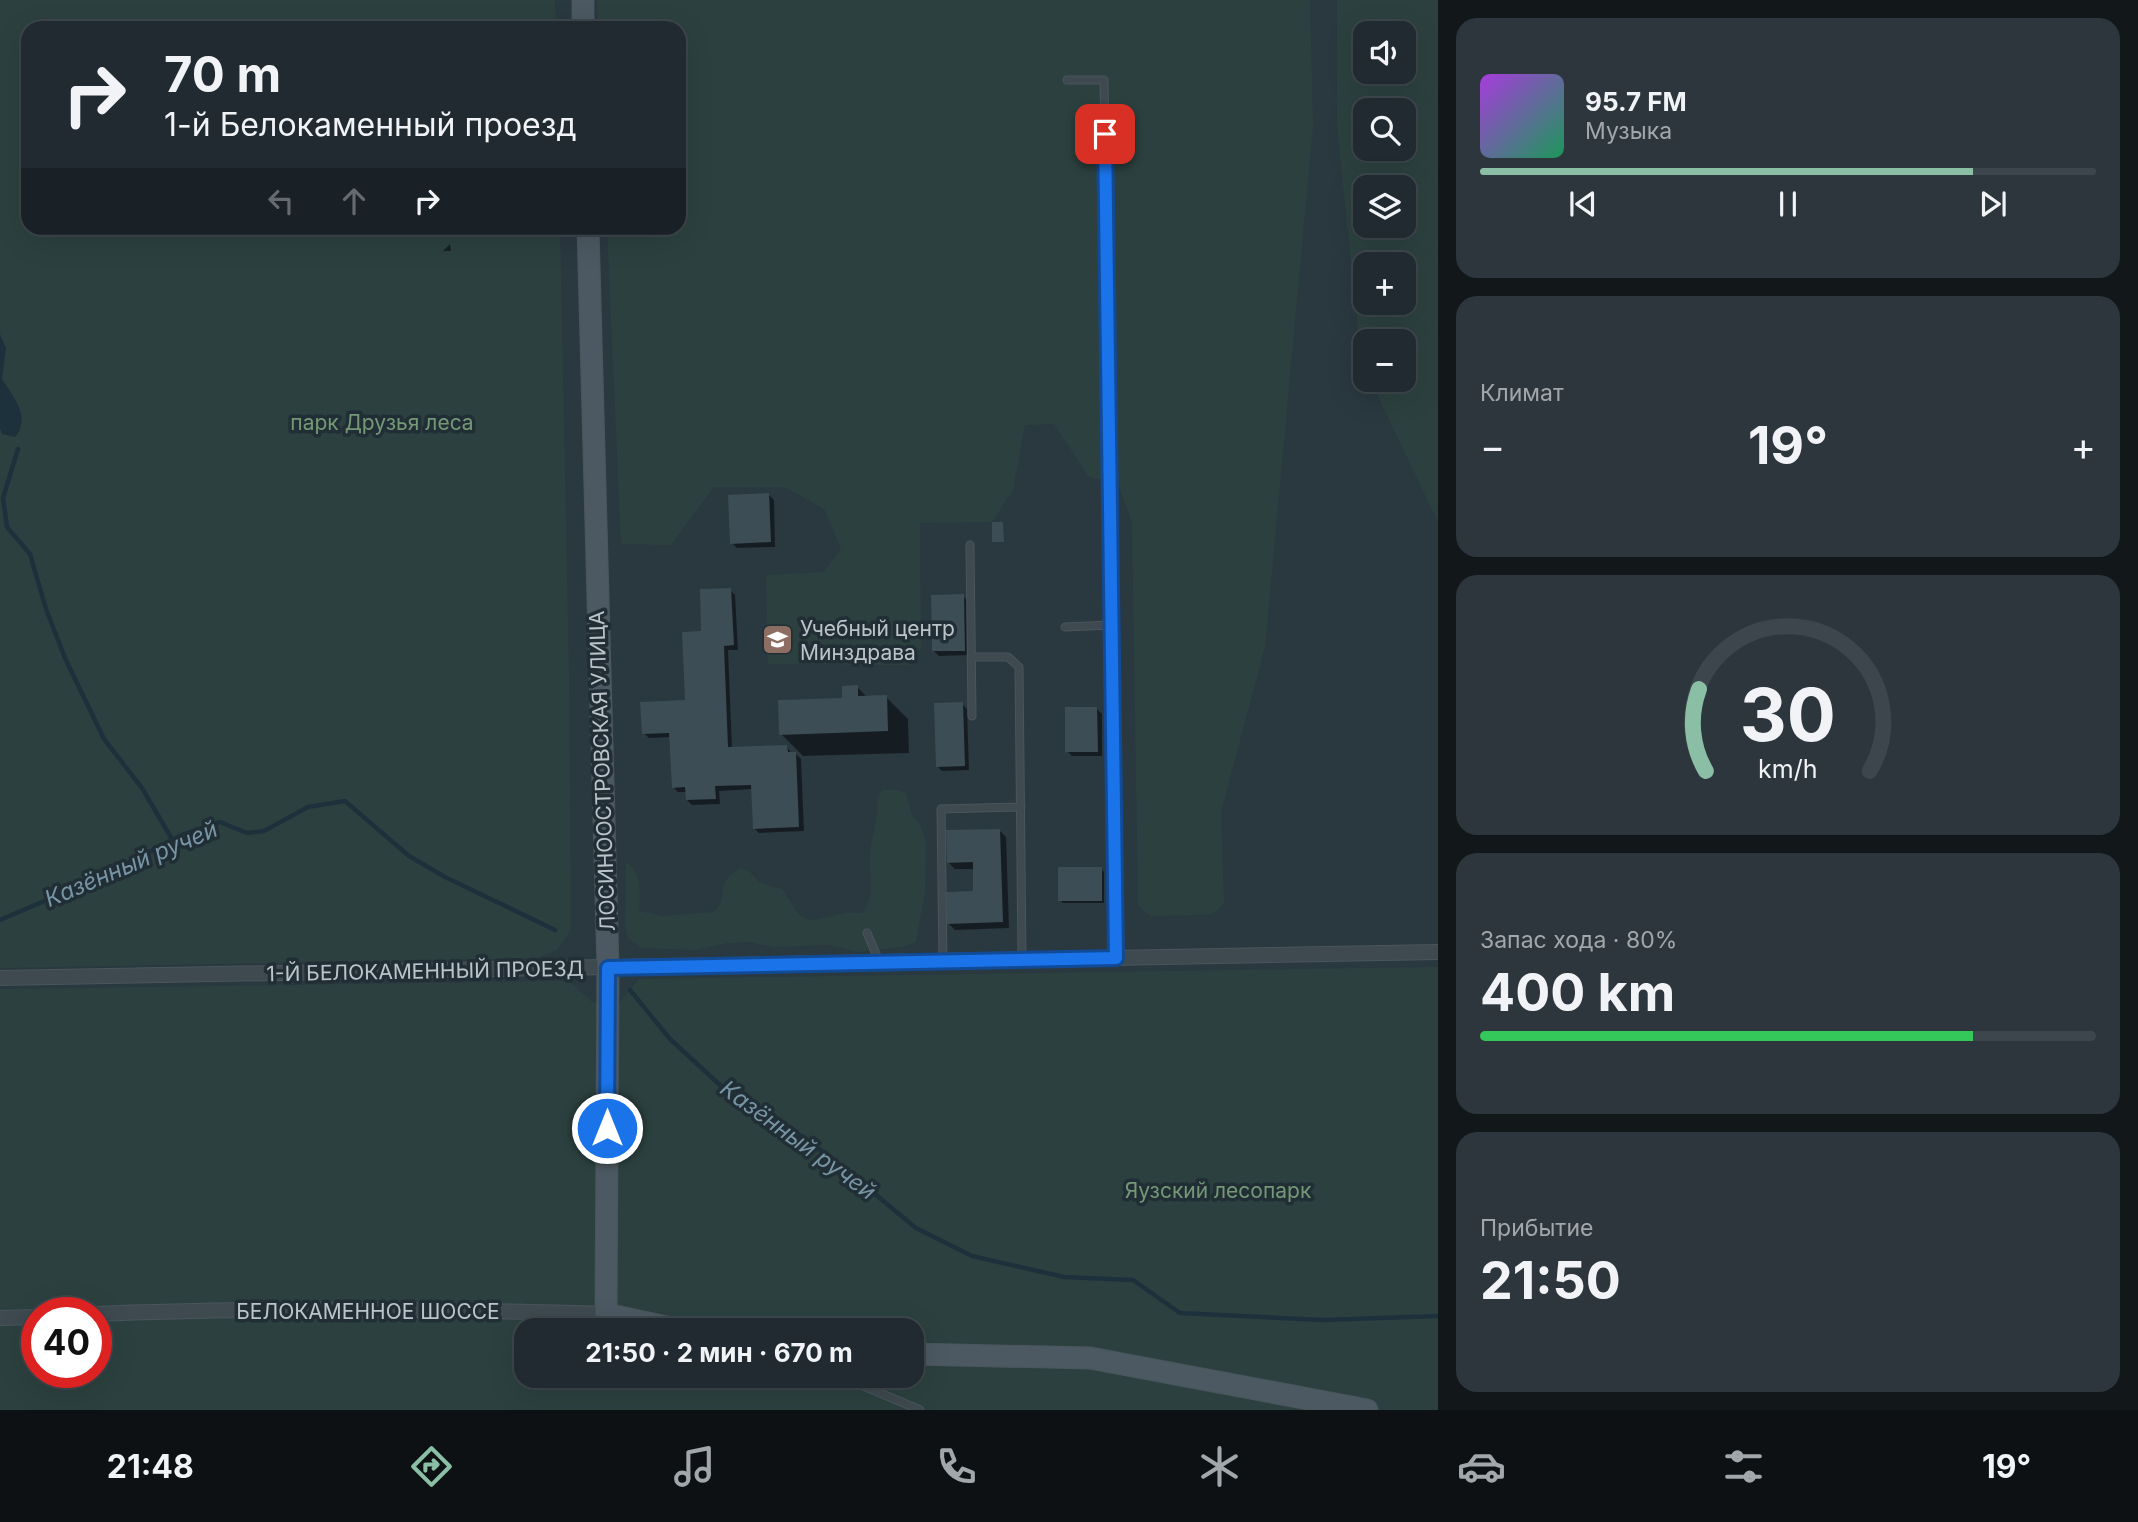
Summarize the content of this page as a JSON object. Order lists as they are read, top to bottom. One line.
{"streets":{"street":["ЛОСИНООСТРОВСКАЯ УЛИЦА","1-Й БЕЛОКАМЕННЫЙ ПРОЕЗД","БЕЛОКАМЕННОЕ ШОССЕ"]},"crossings":[["ЛОСИНООСТРОВСКАЯ УЛИЦА","1-Й БЕЛОКАМЕННЫЙ ПРОЕЗД"],["ЛОСИНООСТРОВСКАЯ УЛИЦА","БЕЛОКАМЕННОЕ ШОССЕ"]],"water":["Казённый ручей"],"parks":["парк Друзья леса","Яузский лесопарк"],"places":{"school or university":["Учебный центр Минздрава"]},"page":{"map_buttons":["+","−"],"turn":["70 m","1-й Белокаменный проезд"],"song":["95.7 FM","Музыка"],"tile":["Климат",["Запас хода · 80%","400 km"],["Прибытие","21:50"]],"heat":["−","19°","+"],"limit":"40","trip":"21:50 · 2 мин · 670 m","tabs":["21:48","19°"],"gauge":["30","km/h"]}}
